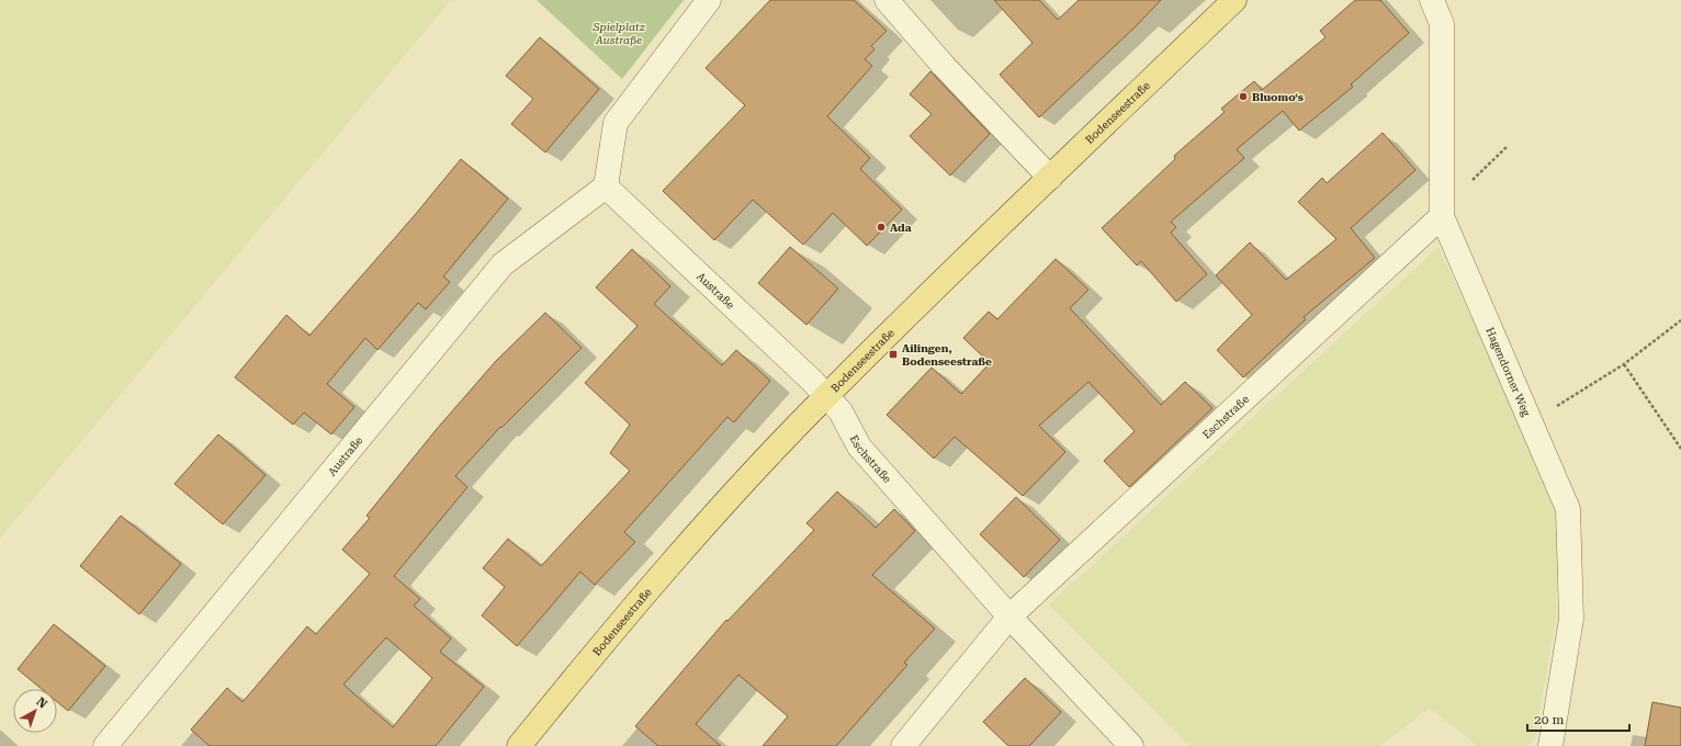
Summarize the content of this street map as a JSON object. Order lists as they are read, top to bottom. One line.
{"streets":{"main road":["Bodenseestraße"],"street":["Austraße","Hagendorner Weg","Eschstraße"]},"crossings":[["Bodenseestraße","Austraße"],["Bodenseestraße","Eschstraße"],["Austraße","Eschstraße"],["Hagendorner Weg","Eschstraße"]],"parks":["Spielplatz Austraße"],"places":{"other":["Bluomo‘s","Ada"],"transit":["Ailingen, Bodenseestraße"]},"scale_bar":"20 m","north":"top right"}
